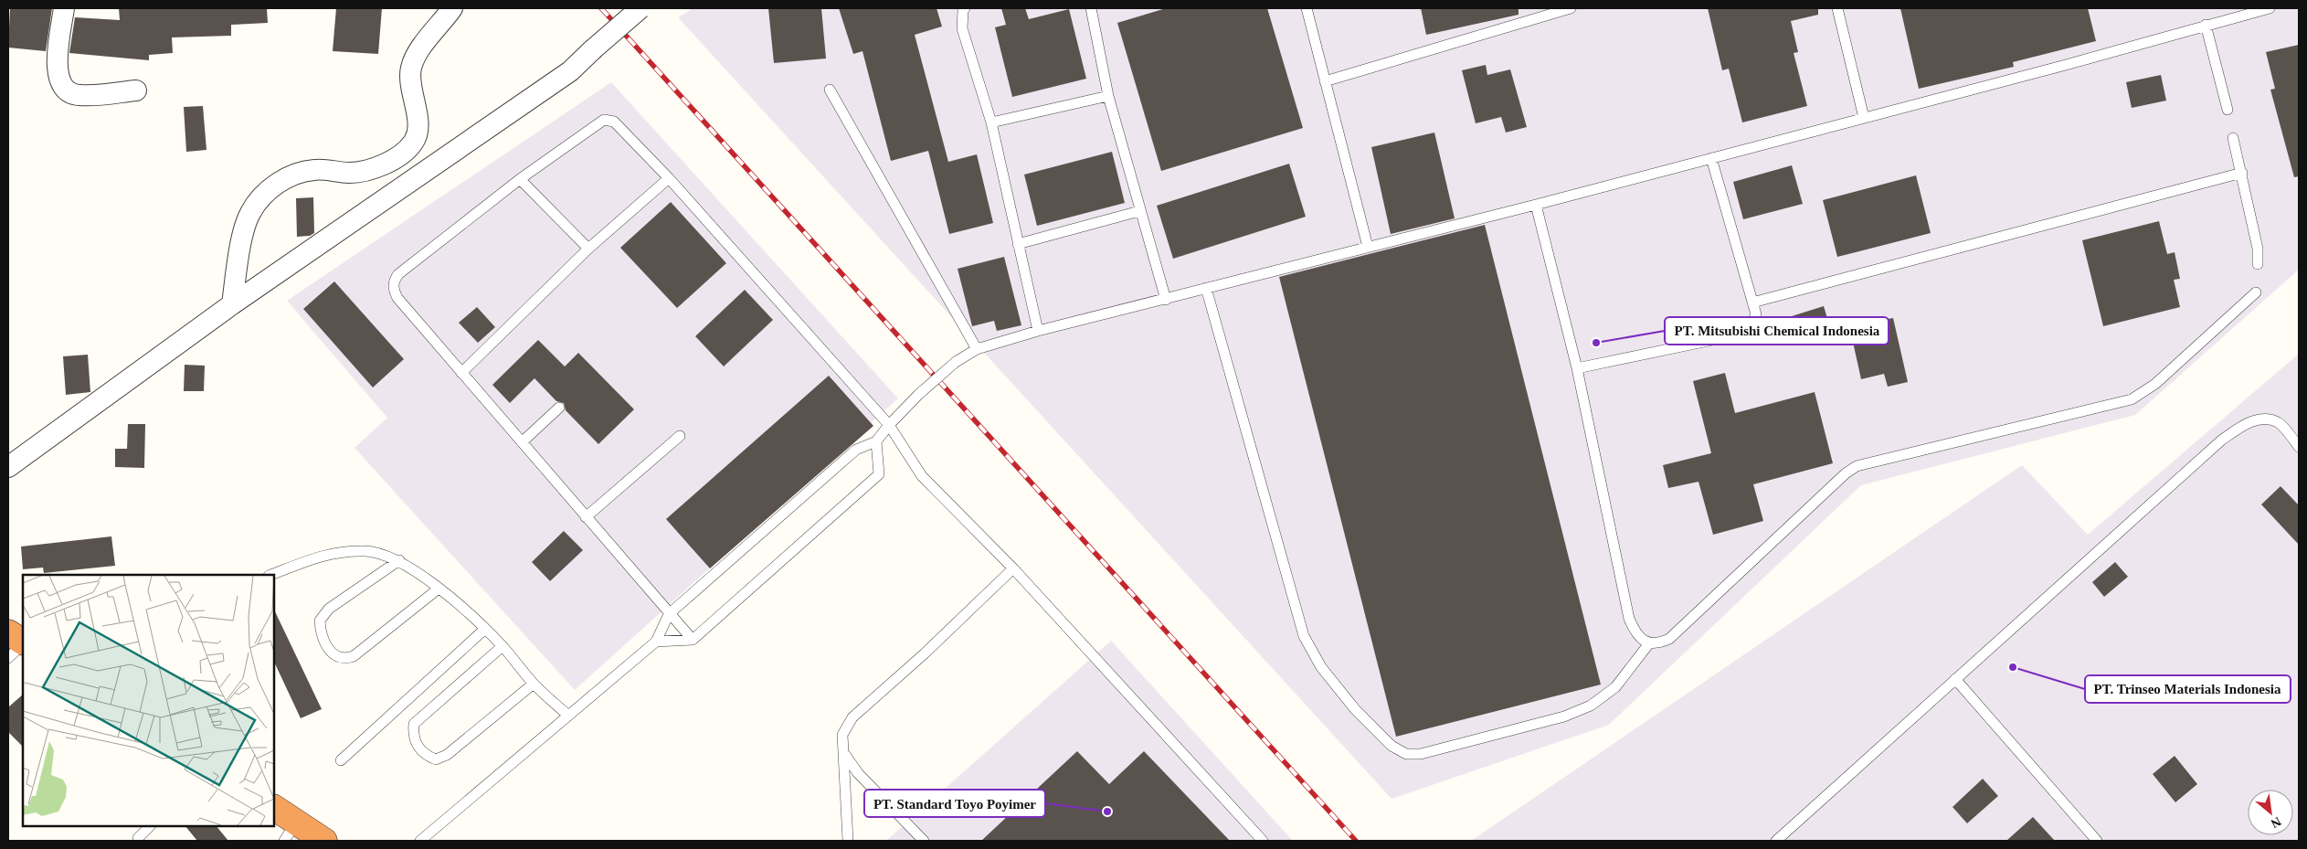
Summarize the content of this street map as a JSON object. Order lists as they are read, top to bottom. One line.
{"places":["PT. Mitsubishi Chemical Indonesia","PT. Trinseo Materials Indonesia","PT. Standard Toyo Poyimer"],"north":"bottom right"}
